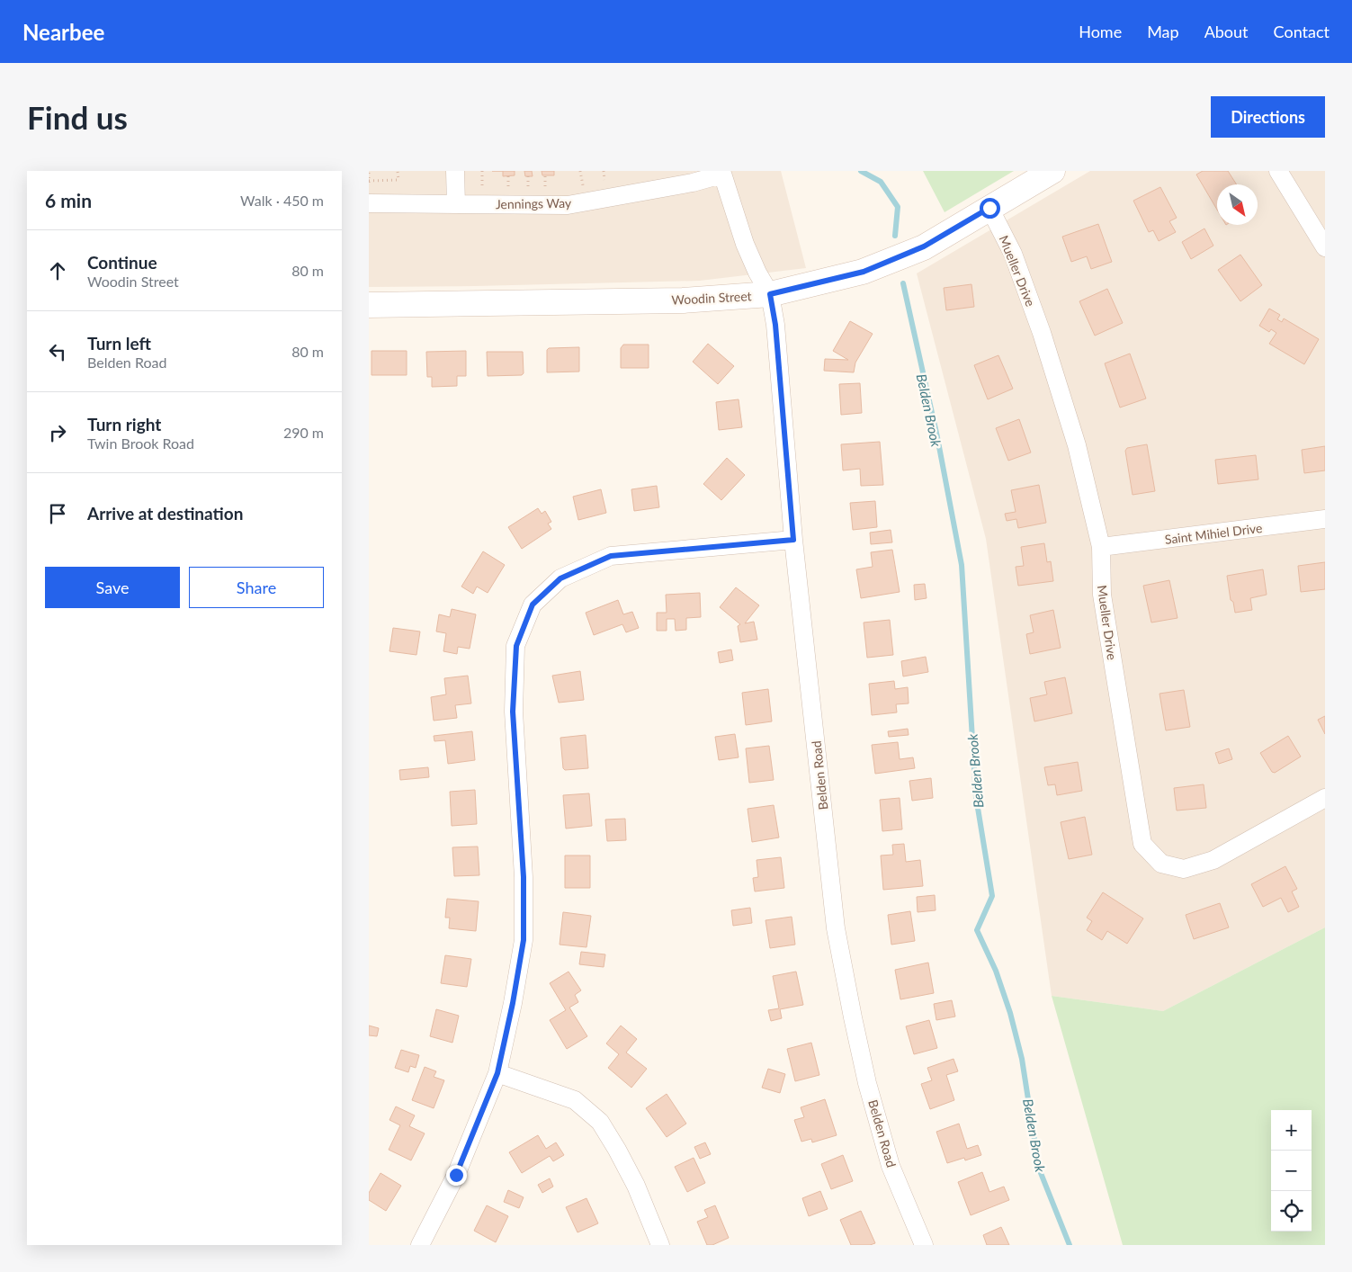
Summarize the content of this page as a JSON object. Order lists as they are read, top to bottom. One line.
{"streets":{"main road":["Woodin Street"],"street":["Jennings Way","Mueller Drive","Saint Mihiel Drive","Belden Road"]},"crossings":[["Mueller Drive","Woodin Street"],["Mueller Drive","Saint Mihiel Drive"],["Woodin Street","Belden Road"]],"water":["Belden Brook"],"north":"bottom right","page":{"header":"Nearbee","nav":["Home","Map","About","Contact"],"buttons":["Directions",["Save","Share"]],"title":"Find us","heading":["6 min","Walk · 450 m"],"list":[["Continue","Woodin Street","80 m"],["Turn left","Belden Road","80 m"],["Turn right","Twin Brook Road","290 m"],"Arrive at destination"],"map_buttons":["+","−"]}}
